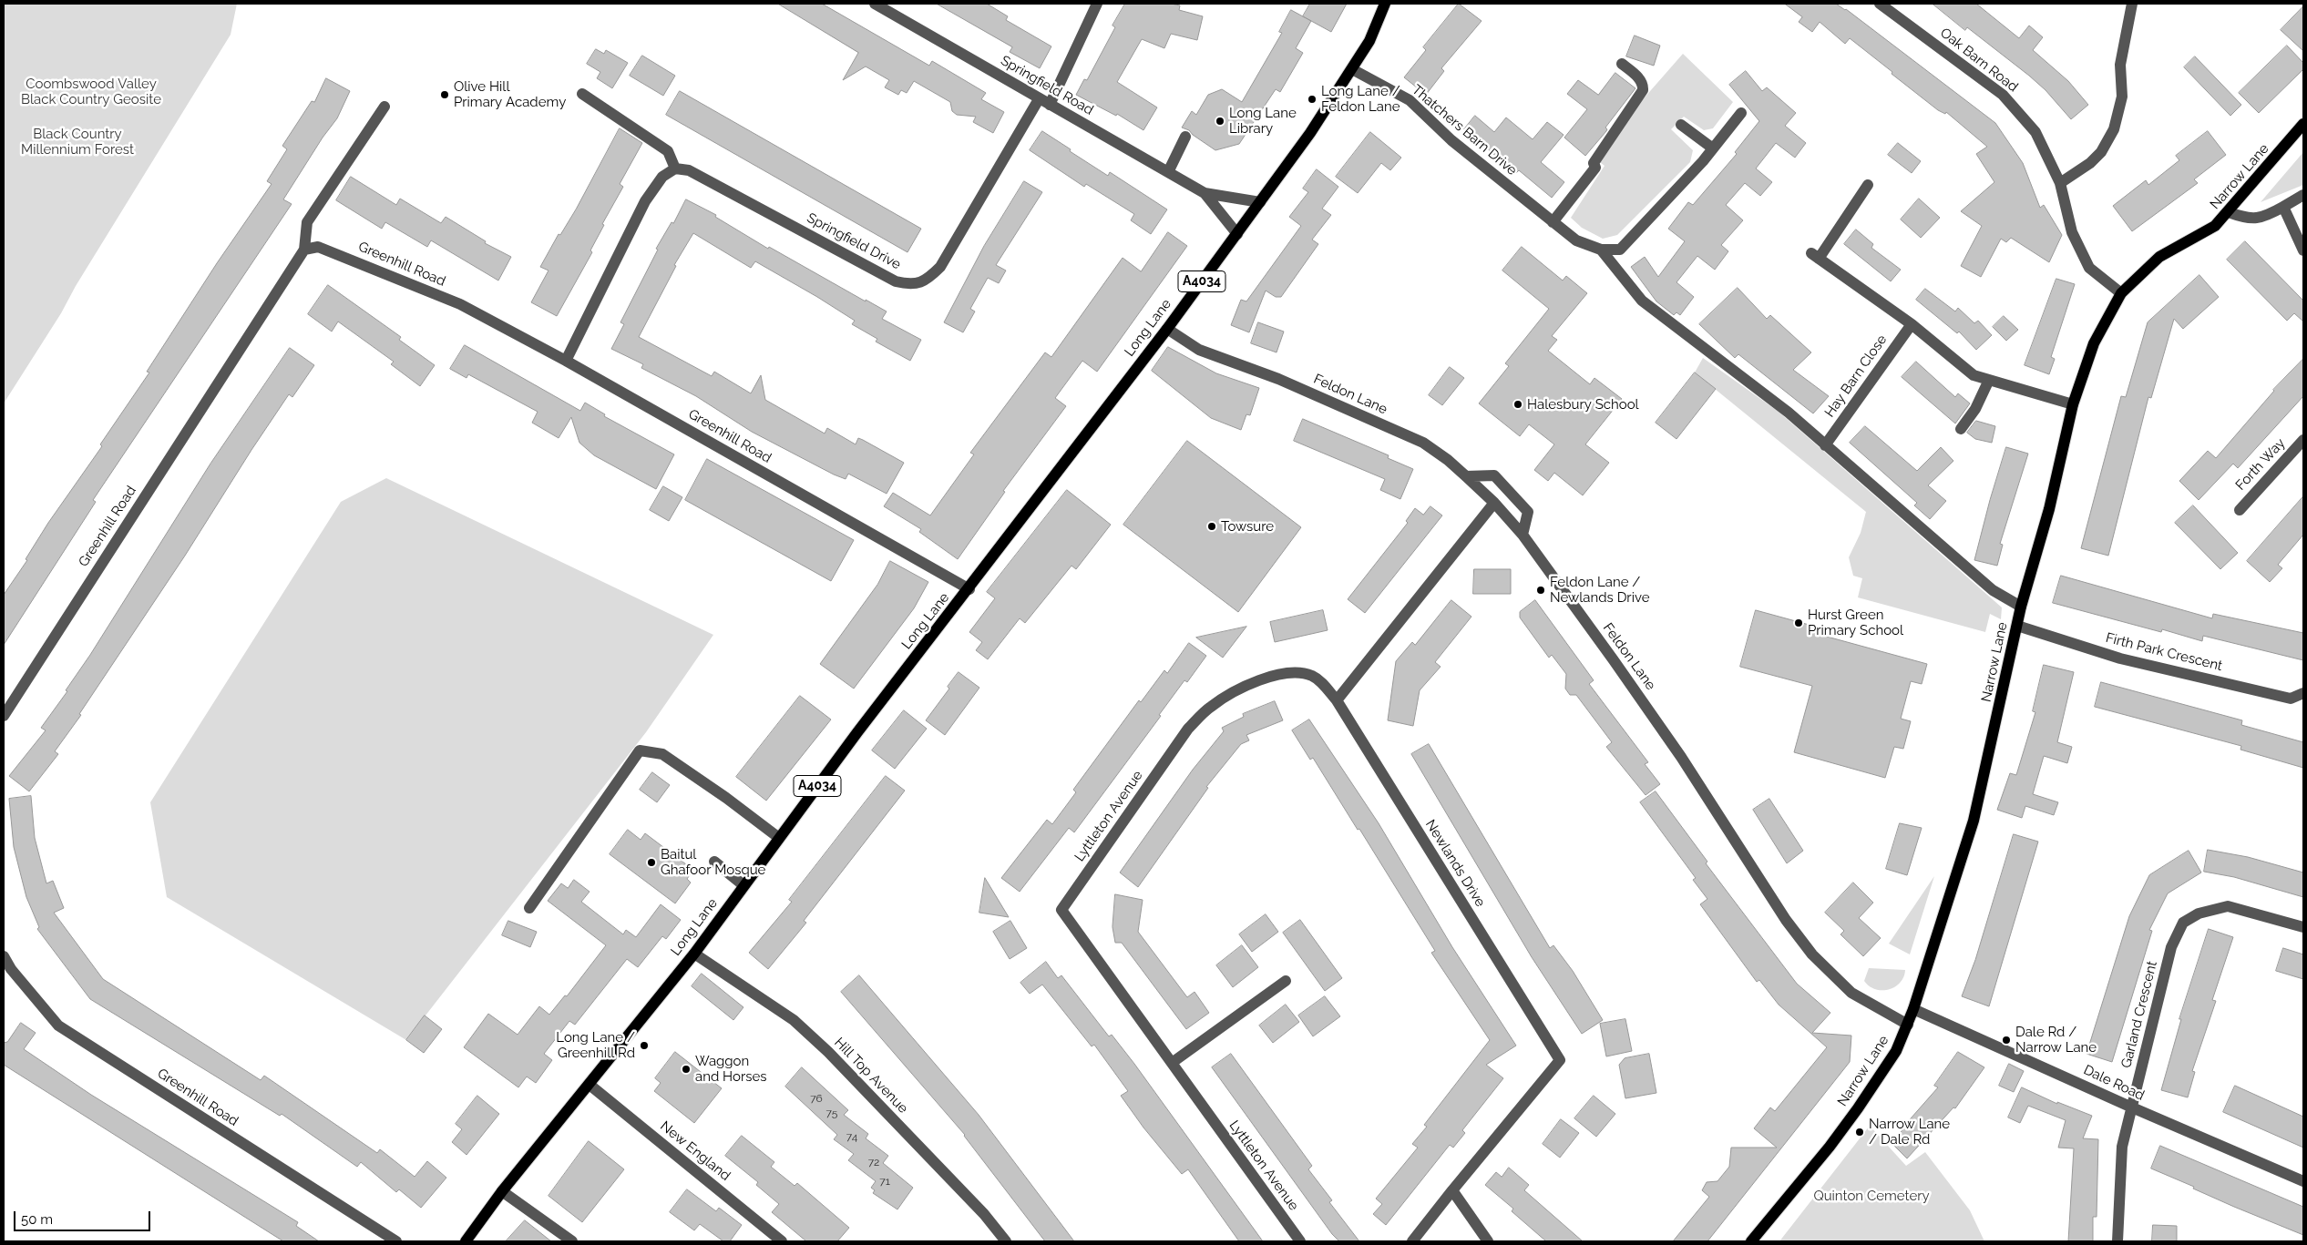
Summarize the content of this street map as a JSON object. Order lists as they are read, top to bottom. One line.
{"streets":{"main road":["Narrow Lane","A4034","Long Lane"],"street":["Oak Barn Road","Springfield Road","Thatchers Barn Drive","Springfield Drive","Greenhill Road","Hay Barn Close","Feldon Lane","Forth Way","Firth Park Crescent","Lyttleton Avenue","Newlands Drive","Garland Crescent","Hill Top Avenue","Dale Road","New England"]},"crossings":[["Oak Barn Road","Narrow Lane"],["Springfield Road","Springfield Drive"],["Springfield Road","Long Lane"],["Thatchers Barn Drive","Long Lane"],["Narrow Lane","Feldon Lane"],["Narrow Lane","Firth Park Crescent"],["Narrow Lane","Dale Road"],["Greenhill Road","Long Lane"],["Long Lane","Feldon Lane"],["Long Lane","Hill Top Avenue"],["Long Lane","New England"],["Lyttleton Avenue","Newlands Drive"],["Garland Crescent","Dale Road"]],"parks":["Coombswood Valley Black Country Geosite","Black Country Millennium Forest","Quinton Cemetery"],"places":["Olive Hill Primary Academy","Long Lane / Feldon Lane","Long Lane Library","Halesbury School","Towsure","Feldon Lane / Newlands Drive","Hurst Green Primary School","Baitul Ghafoor Mosque","Dale Rd / Narrow Lane","Long Lane / Greenhill Rd","Waggon and Horses","Narrow Lane / Dale Rd"],"house_numbers":["76","75","74","72","71"],"scale_bar":"50 m"}
